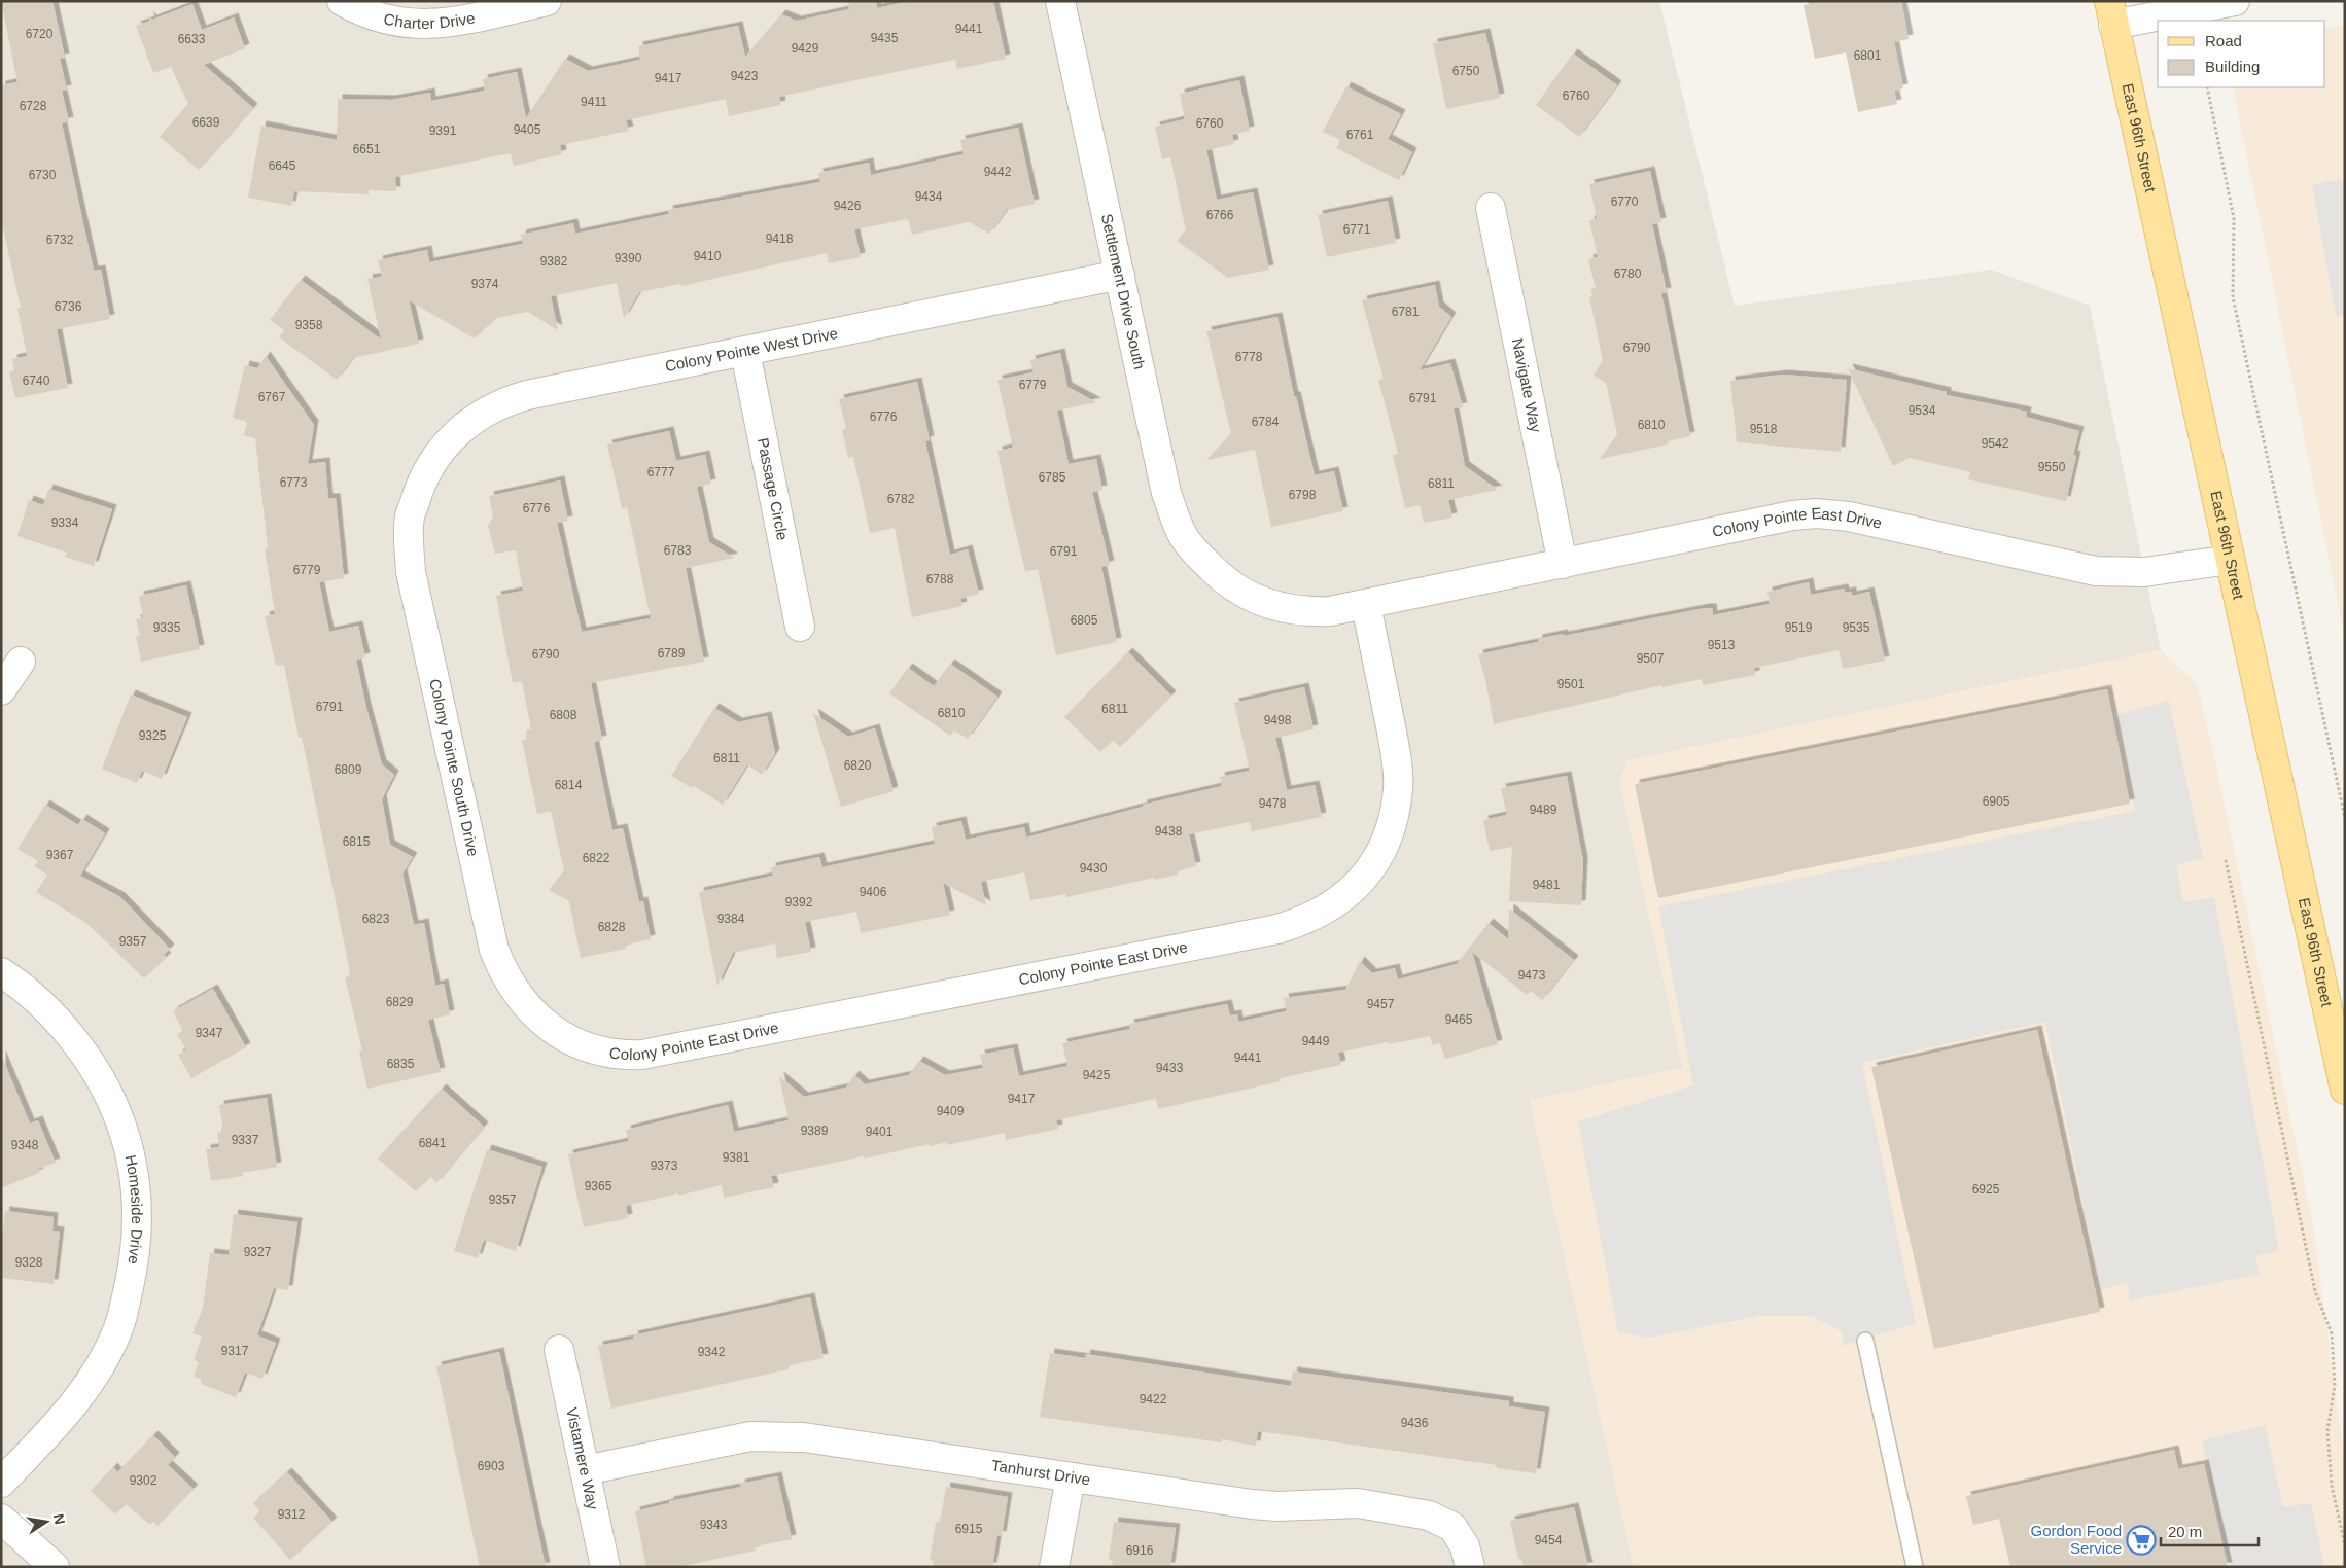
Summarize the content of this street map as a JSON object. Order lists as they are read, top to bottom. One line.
{"streets":{"main road":["East 96th Street"],"street":["Charter Drive","Settlement Drive South","Colony Pointe West Drive","Navigate Way","Passage Circle","Colony Pointe East Drive","Colony Pointe South Drive","Homeside Drive","Vistamere Way","Tanhurst Drive"]},"crossings":[["East 96th Street","Colony Pointe East Drive"],["Settlement Drive South","Colony Pointe West Drive"],["Settlement Drive South","Colony Pointe East Drive"],["Colony Pointe West Drive","Passage Circle"],["Colony Pointe West Drive","Colony Pointe South Drive"],["Navigate Way","Colony Pointe East Drive"],["Colony Pointe East Drive","Colony Pointe South Drive"],["Vistamere Way","Tanhurst Drive"]],"places":{"supermarket":["Gordon Food Service"]},"house_numbers":["9441","6720","9435","6633","9429","6801","6750","9423","9417","6760","9411","6728","6639","6760","9405","9391","6761","6651","6645","9442","6730","9434","6770","9426","6766","6771","9418","6732","9410","9390","9382","6780","9374","6736","6781","9358","6790","6778","6740","6779","6767","6791","9534","6776","6784","6810","9518","9542","9550","6777","6785","6773","6811","6798","6782","6776","9334","6783","6791","6779","6788","6805","9335","9519","9535","9513","6789","6790","9507","9501","6791","6811","6810","6808","9498","9325","6811","6820","6809","6814","6905","9478","9489","9438","6815","9367","6822","9430","9481","9406","9392","6823","9384","6828","9357","9473","6829","9457","9465","9347","9449","9441","6835","9433","9425","9417","9409","9389","9401","9337","6841","9348","9381","9373","9365","6925","9357","9327","9328","9317","9342","9422","9436","6903","9302","9312","9343","6915","9454","6916"],"legend":["Road","Building"],"scale_bar":"20 m","north":"right"}
